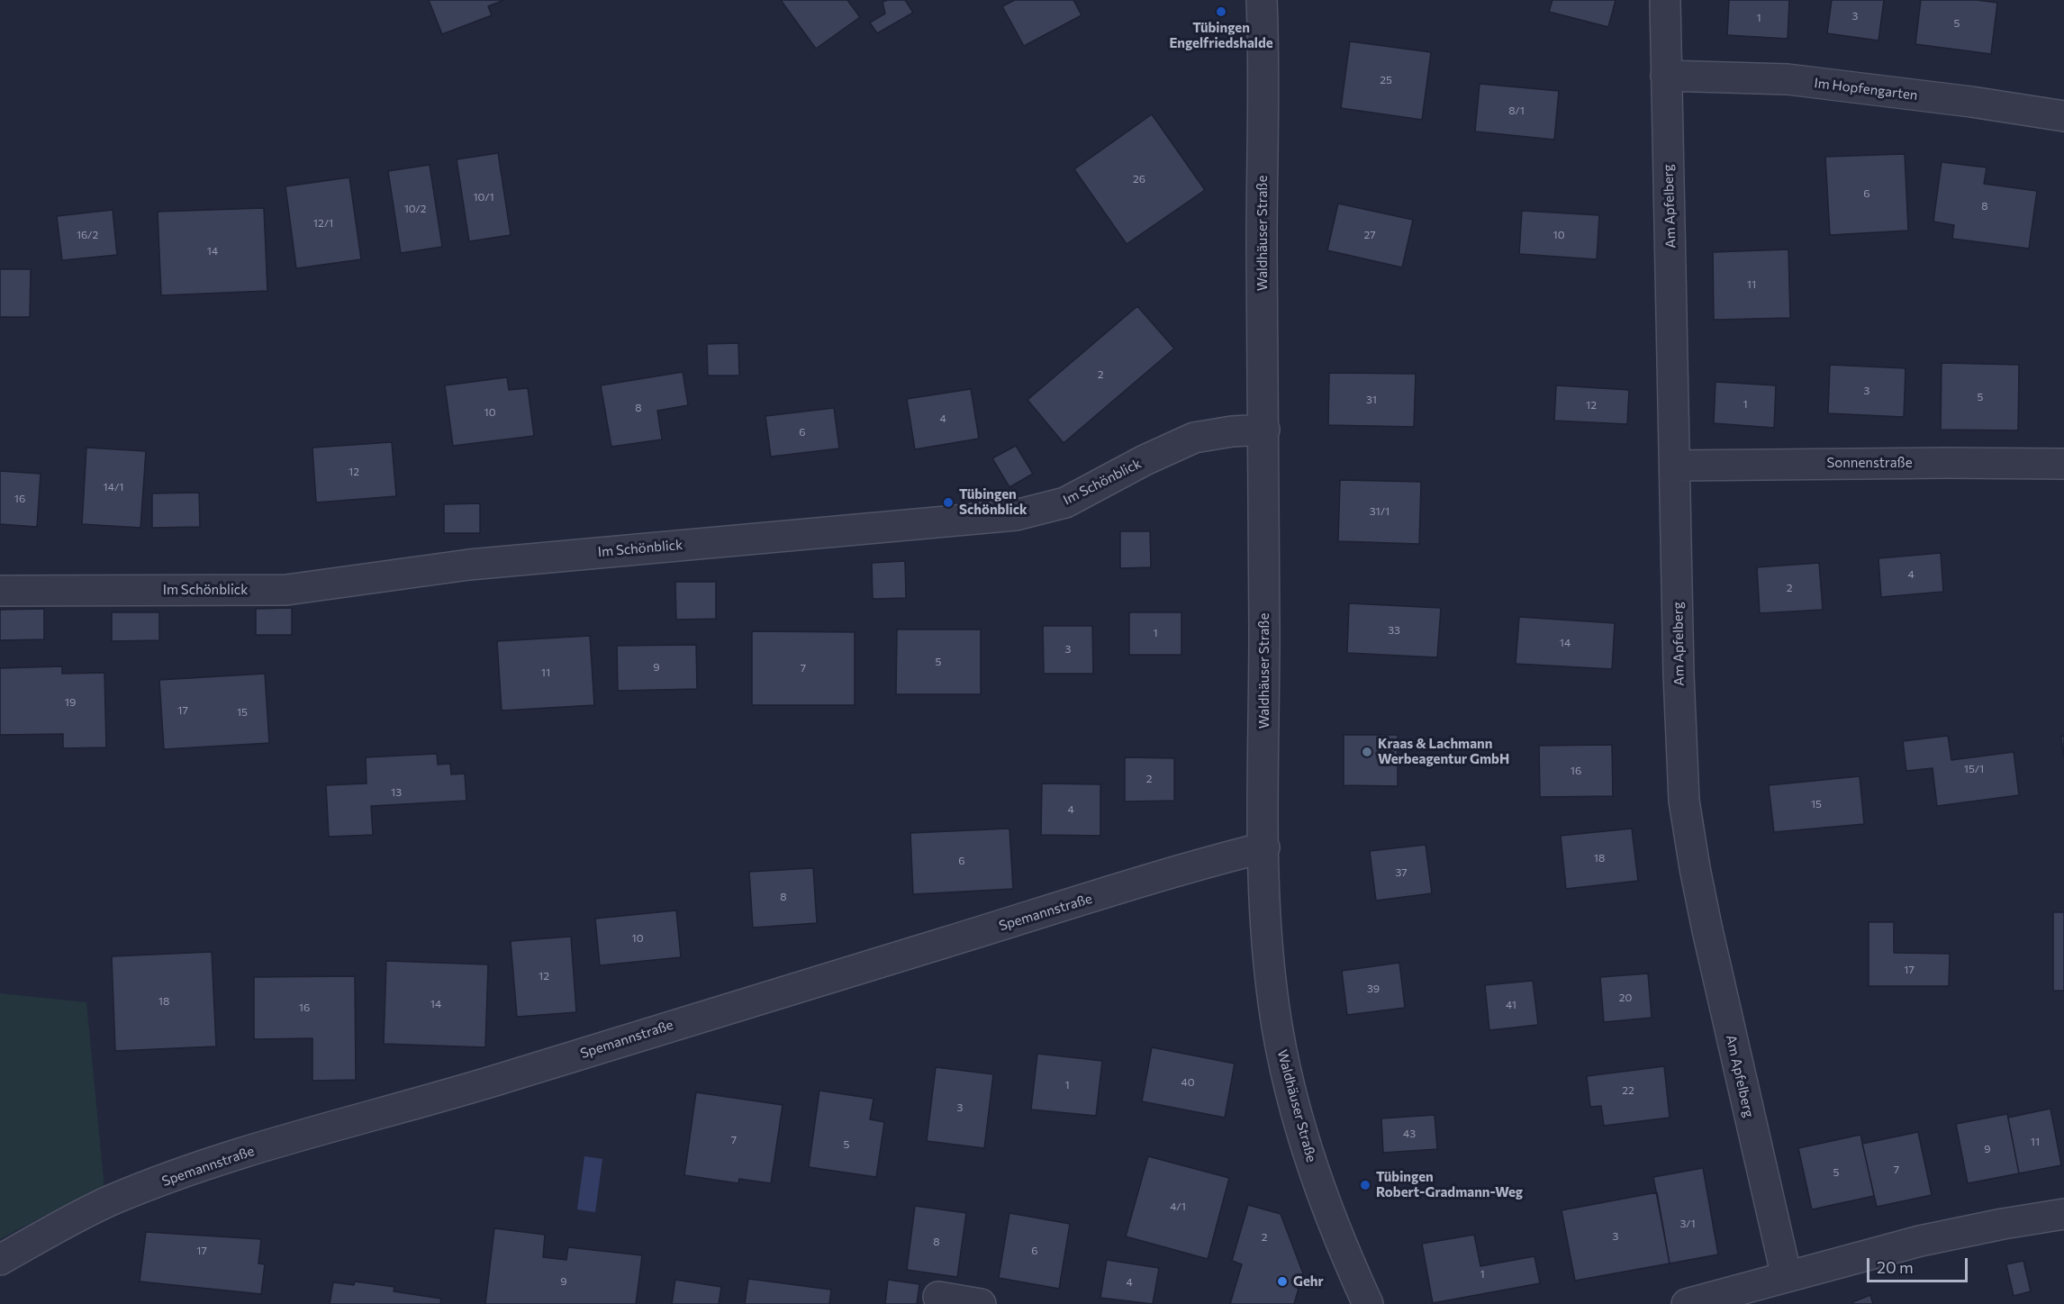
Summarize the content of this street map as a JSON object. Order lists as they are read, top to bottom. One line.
{"streets":{"street":["Im Hopfengarten","Am Apfelberg","Waldhäuser Straße","Sonnenstraße","Im Schönblick","Spemannstraße"]},"crossings":[["Im Hopfengarten","Am Apfelberg"],["Am Apfelberg","Sonnenstraße"],["Waldhäuser Straße","Im Schönblick"],["Waldhäuser Straße","Spemannstraße"]],"places":["Tübingen Engelfriedshalde","Tübingen Schönblick","Kraas & Lachmann Werbeagentur GmbH","Tübingen Robert-Gradmann-Weg","Gehr"],"house_numbers":["3","1","5","25","8/1","26","6","10/1","8","10/2","12/1","16/2","27","10","14","11","2","3","5","31","1","12","8","10","4","6","12","14/1","16","31/1","4","2","33","1","14","3","5","9","7","11","19","17","15","15/1","16","2","13","15","4","18","6","37","8","10","17","12","39","20","18","14","41","16","40","1","22","3","43","7","11","5","9","7","5","4/1","3/1","3","2","8","17","6","1","9","4"],"scale_bar":"20 m"}
